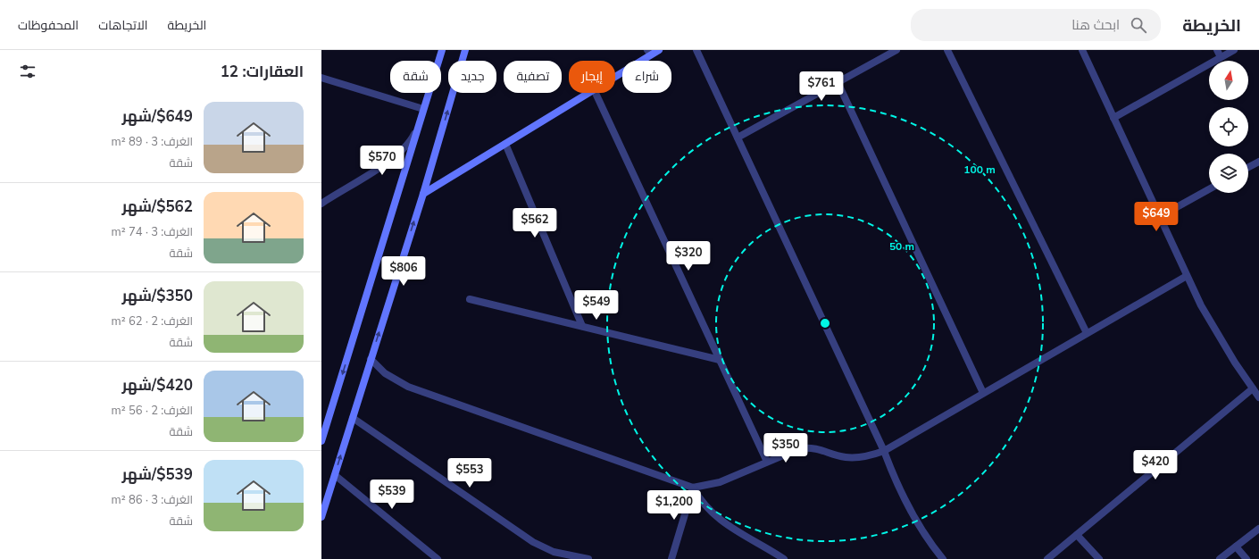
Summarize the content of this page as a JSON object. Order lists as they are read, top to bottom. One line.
{"north":"top","page":{"header":"الخريطة","search":"ابحث هنا","nav":["الخريطة","الاتجاهات","المحفوظات"],"heading":"العقارات: 12","chip":["شراء","إيجار","تصفية","جديد","شقة"],"price":["$761","$570","$649","$562","$320","$806","$549","$350","$420","$553","$539","$1,200"],"list":[{"name":"$649/شهر","note":"الغرف: 3 · 89 m² · شقة"},{"name":"$562/شهر","note":"الغرف: 3 · 74 m² · شقة"},{"name":"$350/شهر","note":"الغرف: 2 · 62 m² · شقة"},{"name":"$420/شهر","note":"الغرف: 2 · 56 m² · شقة"},{"name":"$539/شهر","note":"الغرف: 3 · 86 m² · شقة"}]},"rings":["100 m","50 m"]}
